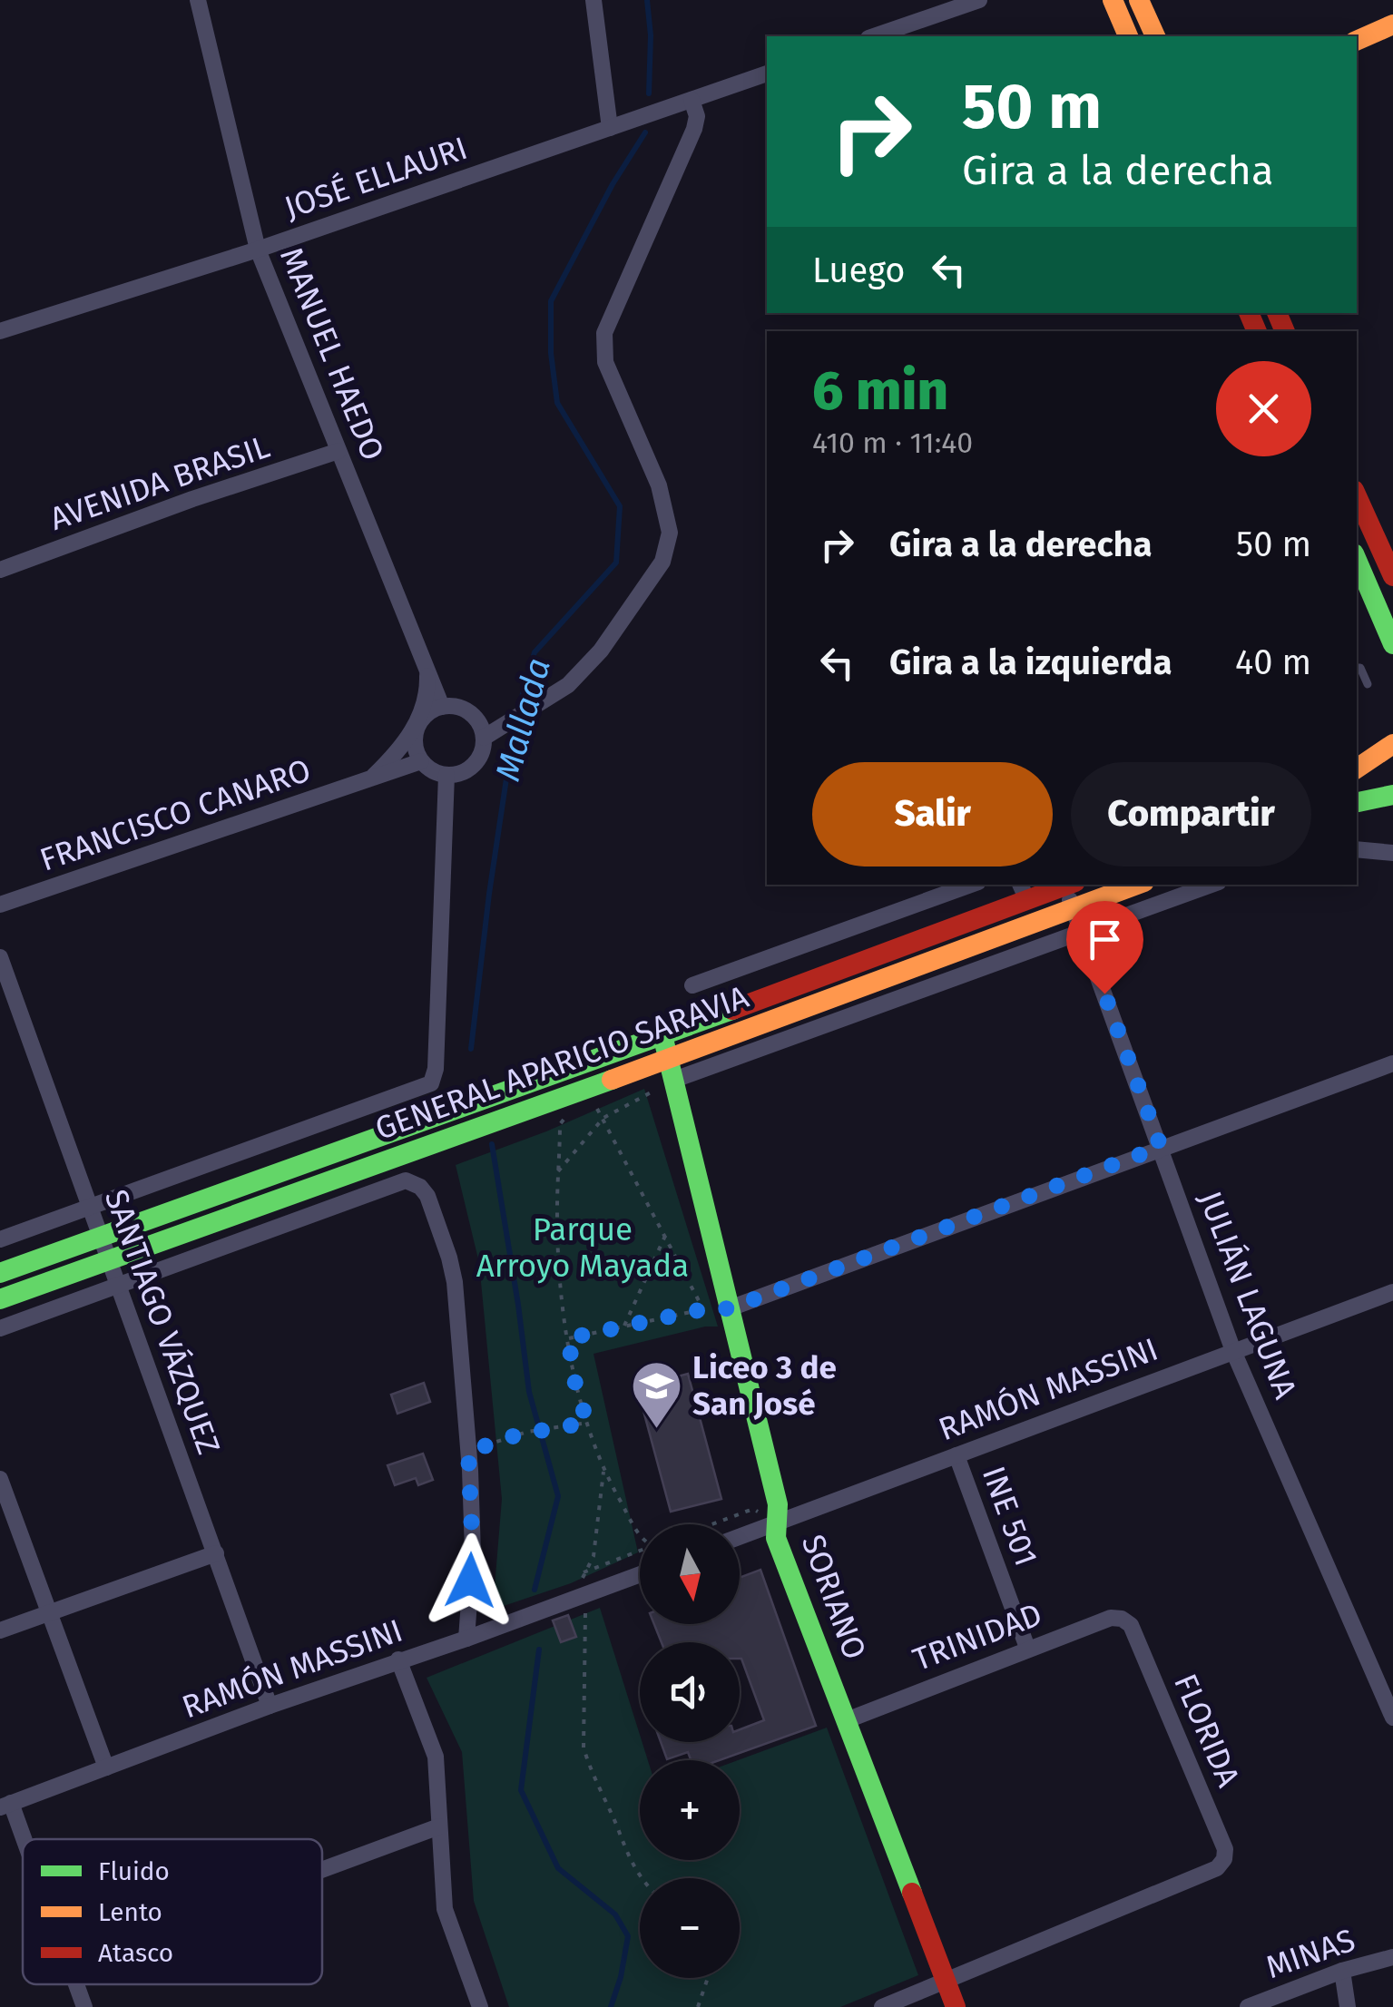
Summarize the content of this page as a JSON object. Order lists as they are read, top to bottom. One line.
{"streets":{"main road":["GENERAL APARICIO SARAVIA","SORIANO"],"street":["JOSÉ ELLAURI","MANUEL HAEDO","AVENIDA BRASIL","FRANCISCO CANARO","JULIÁN LAGUNA","SANTIAGO VÁZQUEZ","RAMÓN MASSINI","INE 501","TRINIDAD","FLORIDA","MINAS"]},"crossings":[["JOSÉ ELLAURI","MANUEL HAEDO"],["MANUEL HAEDO","AVENIDA BRASIL"],["MANUEL HAEDO","FRANCISCO CANARO"],["MANUEL HAEDO","GENERAL APARICIO SARAVIA"],["FRANCISCO CANARO","GENERAL APARICIO SARAVIA"],["GENERAL APARICIO SARAVIA","JULIÁN LAGUNA"],["GENERAL APARICIO SARAVIA","SANTIAGO VÁZQUEZ"],["GENERAL APARICIO SARAVIA","SORIANO"],["JULIÁN LAGUNA","RAMÓN MASSINI"],["SANTIAGO VÁZQUEZ","RAMÓN MASSINI"],["RAMÓN MASSINI","INE 501"],["RAMÓN MASSINI","SORIANO"],["INE 501","TRINIDAD"],["SORIANO","TRINIDAD"],["SORIANO","FLORIDA"],["TRINIDAD","FLORIDA"]],"water":["Mallada"],"parks":["Parque Arroyo Mayada"],"places":{"school or university":["Liceo 3 de San José"]},"legend":["Fluido","Lento","Atasco"],"north":"bottom","page":{"turn":["50 m","Gira a la derecha"],"then":"Luego","heading":["6 min","410 m · 11:40"],"list":[{"name":"Gira a la derecha","value":"50 m"},{"name":"Gira a la izquierda","value":"40 m"}],"buttons":["Salir","Compartir"],"map_buttons":["+","−"]}}
